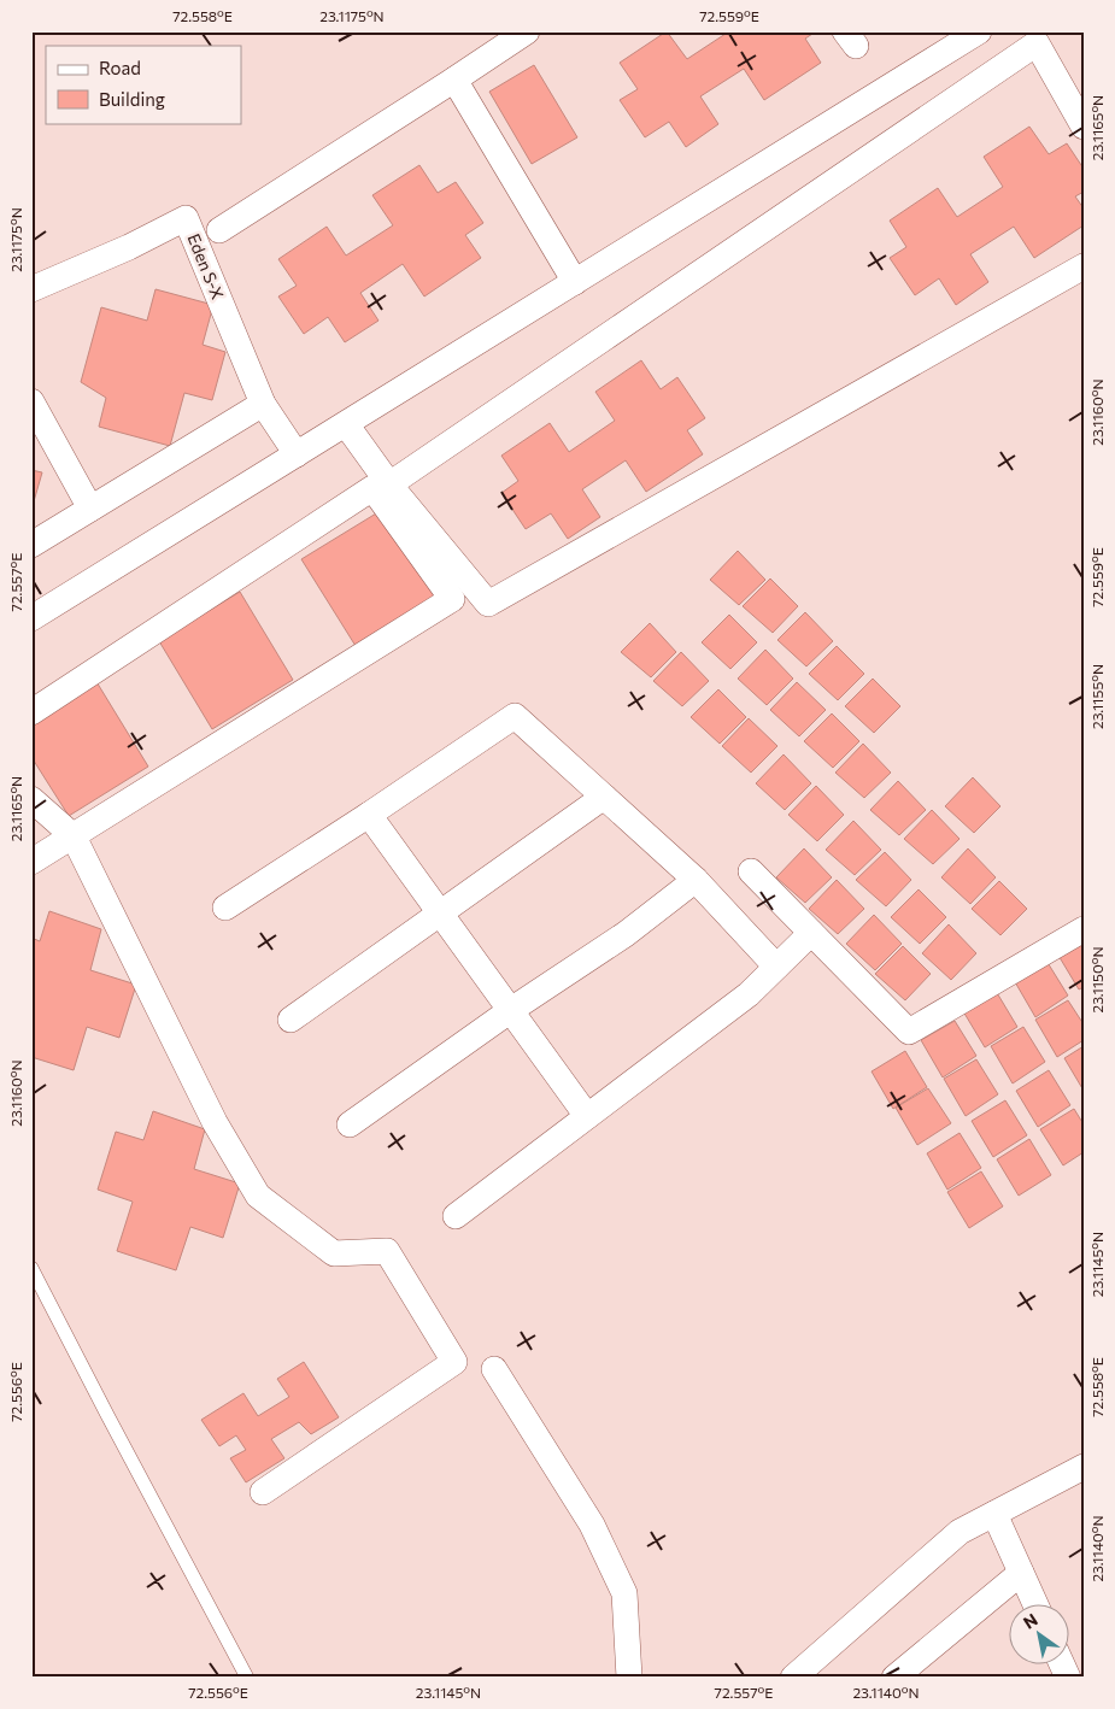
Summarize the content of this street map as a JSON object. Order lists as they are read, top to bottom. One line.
{"streets":{"street":["Eden S-X"]},"legend":["Road","Building"],"north":"top left","coordinates":["72.558°E","23.1175°N","72.559°E","23.1165°N","23.1160°N","72.557°E","23.1155°N","23.1150°N","23.1145°N","72.556°E","23.1140°N"]}
